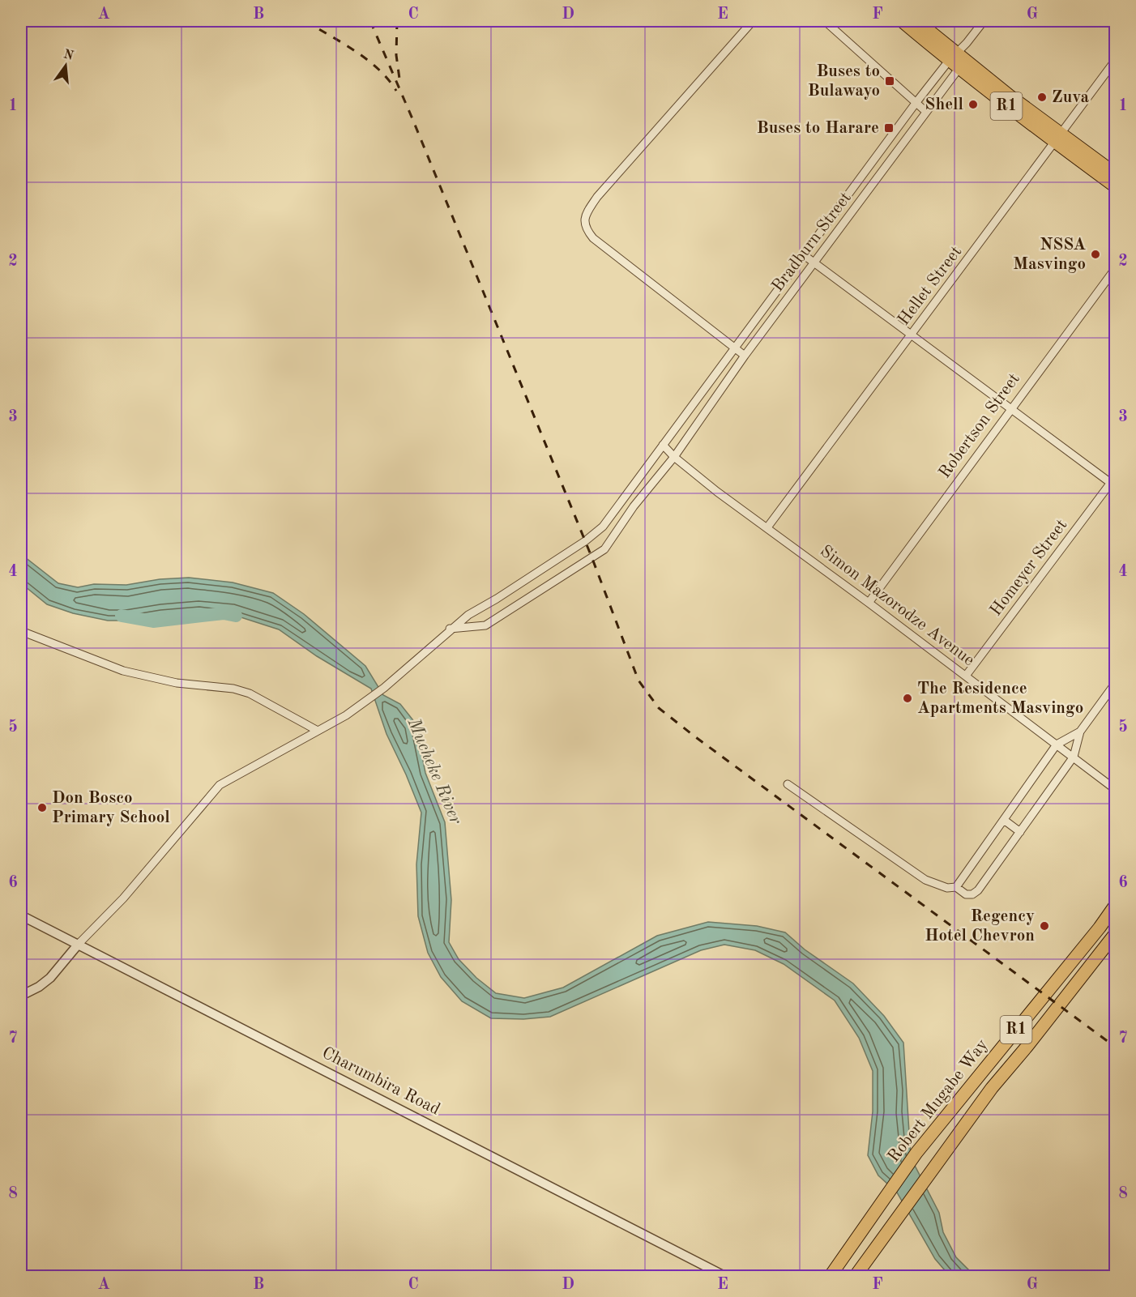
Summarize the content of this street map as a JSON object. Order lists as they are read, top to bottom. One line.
{"streets":{"highway":["R1","Robert Mugabe Way"],"street":["Bradburn Street","Hellet Street","Robertson Street","Homeyer Street","Simon Mazorodze Avenue","Charumbira Road"]},"crossings":[["R1","Bradburn Street"],["R1","Hellet Street"],["Bradburn Street","Simon Mazorodze Avenue"],["Bradburn Street","Charumbira Road"],["Hellet Street","Simon Mazorodze Avenue"],["Robertson Street","Simon Mazorodze Avenue"],["Homeyer Street","Simon Mazorodze Avenue"]],"water":["Mucheke River"],"places":{"transit":["Buses to Bulawayo","Buses to Harare"],"other":["Zuva","Shell","NSSA Masvingo","The Residence Apartments Masvingo","Don Bosco Primary School","Regency Hotel Chevron"]},"north":"top","grid":{"columns":["A","B","C","D","E","F","G"],"rows":["1","2","3","4","5","6","7","8"]}}
